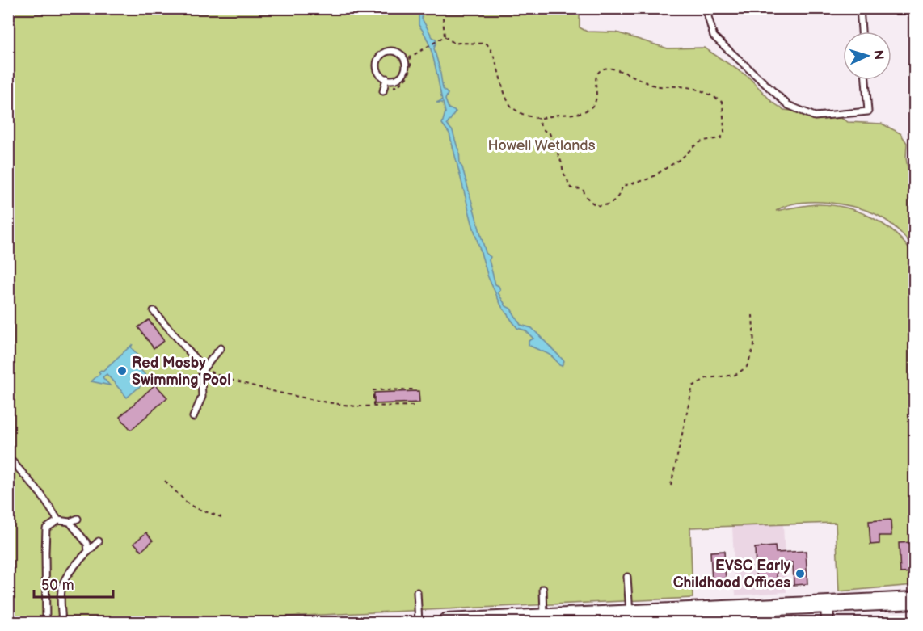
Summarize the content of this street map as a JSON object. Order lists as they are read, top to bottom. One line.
{"parks":["Howell Wetlands"],"places":["Red Mosby Swimming Pool","EVSC Early Childhood Offices"],"scale_bar":"50 m","north":"right"}
